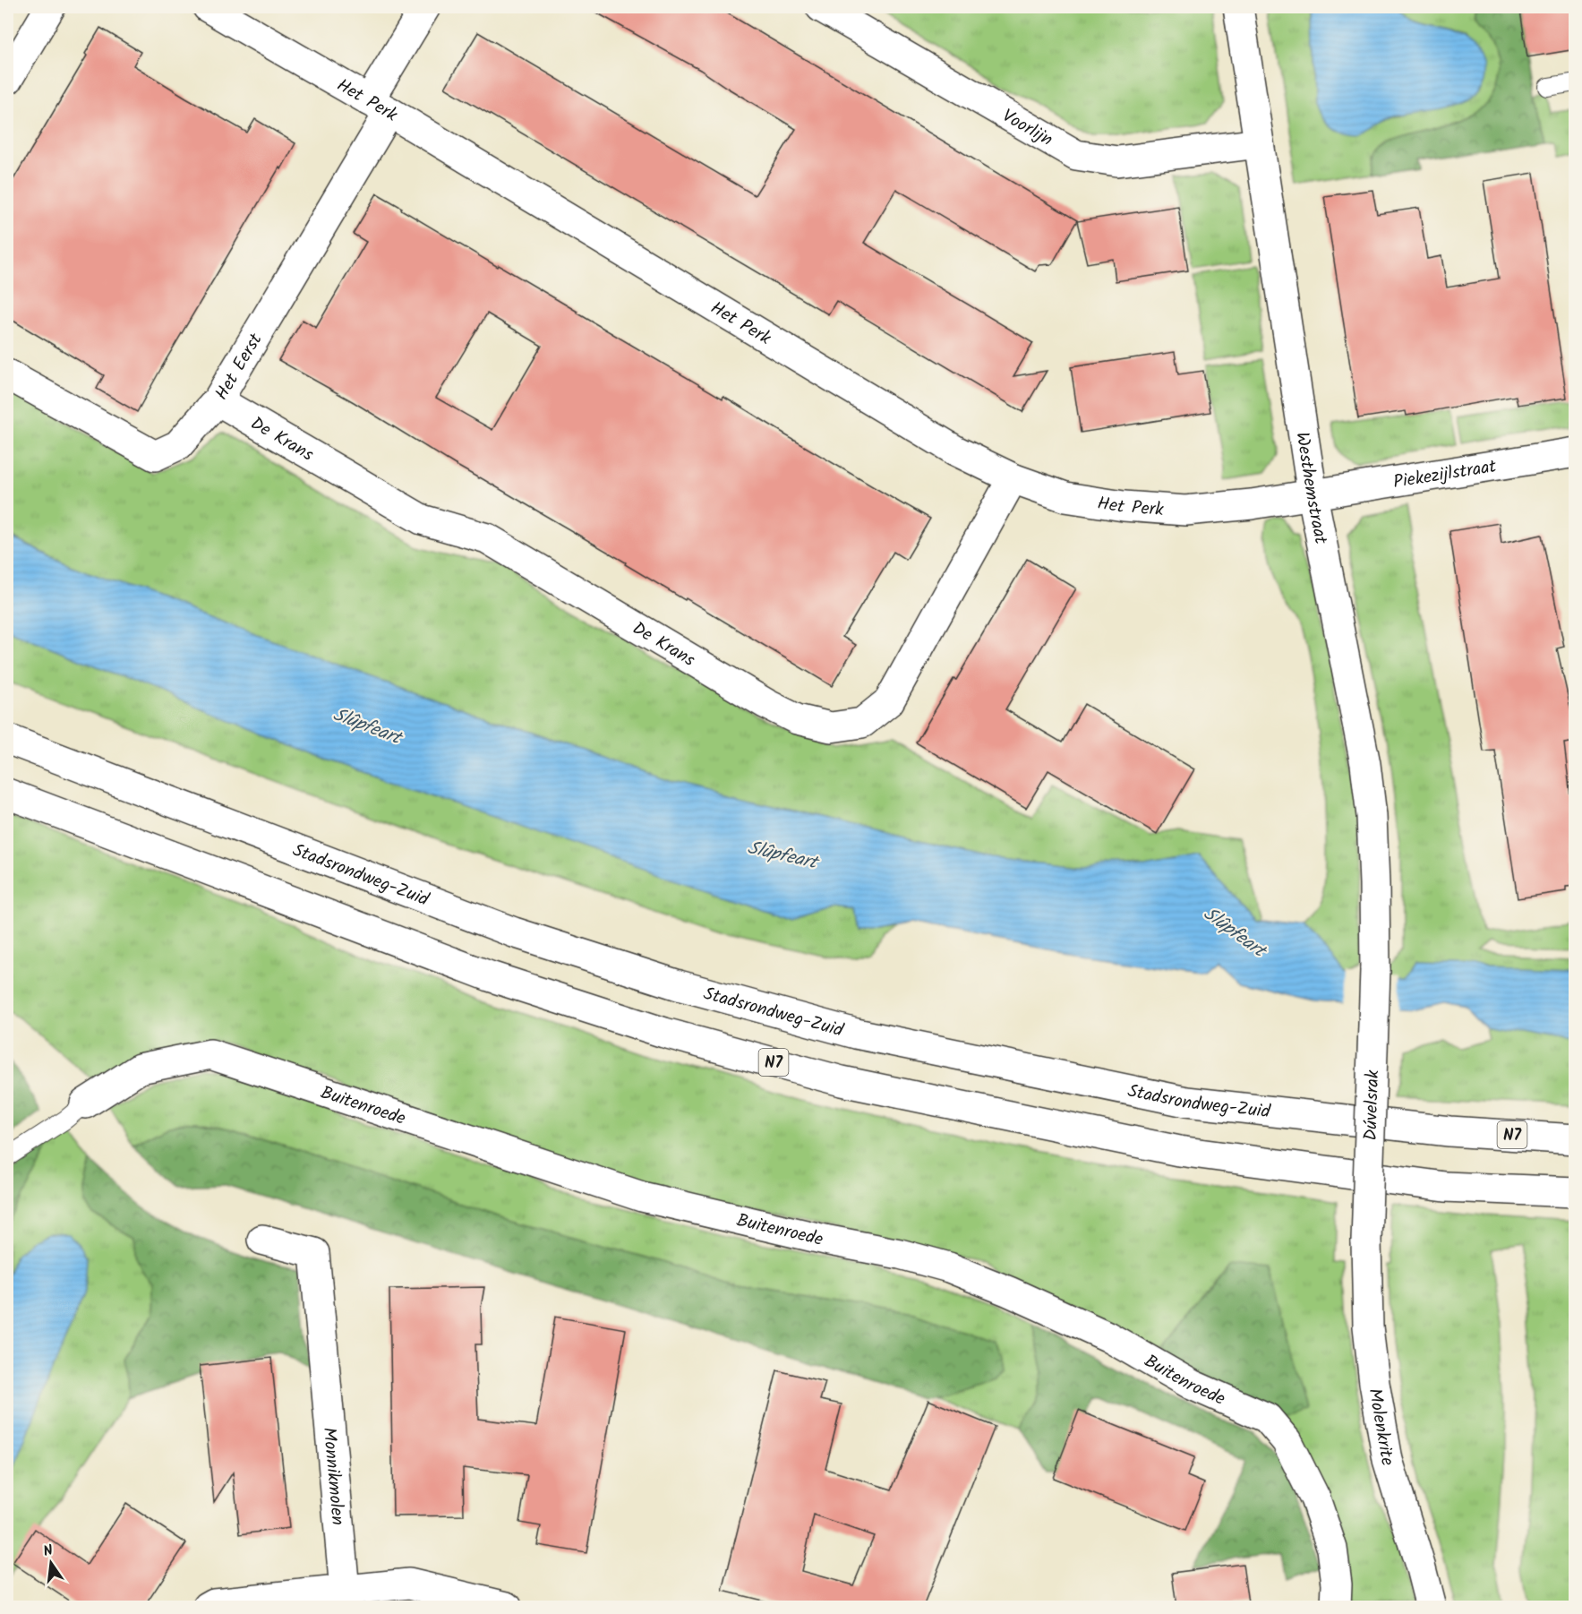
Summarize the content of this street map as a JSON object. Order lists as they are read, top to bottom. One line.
{"streets":{"main road":["Het Perk","Voorlijn","Het Eerst","De Krans","Piekezijlstraat","Westhemstraat","Stadsrondweg-Zuid","N7","Buitenroede","Dúvelsrak","Molenkrite","Monnikmolen"]},"crossings":[["Het Perk","Het Eerst"],["Het Perk","De Krans"],["Het Perk","Piekezijlstraat"],["Het Perk","Westhemstraat"],["Voorlijn","Westhemstraat"],["Het Eerst","De Krans"],["Piekezijlstraat","Westhemstraat"],["Westhemstraat","Dúvelsrak"],["Dúvelsrak","Molenkrite"]],"water":["Slûpfeart"],"north":"top"}
